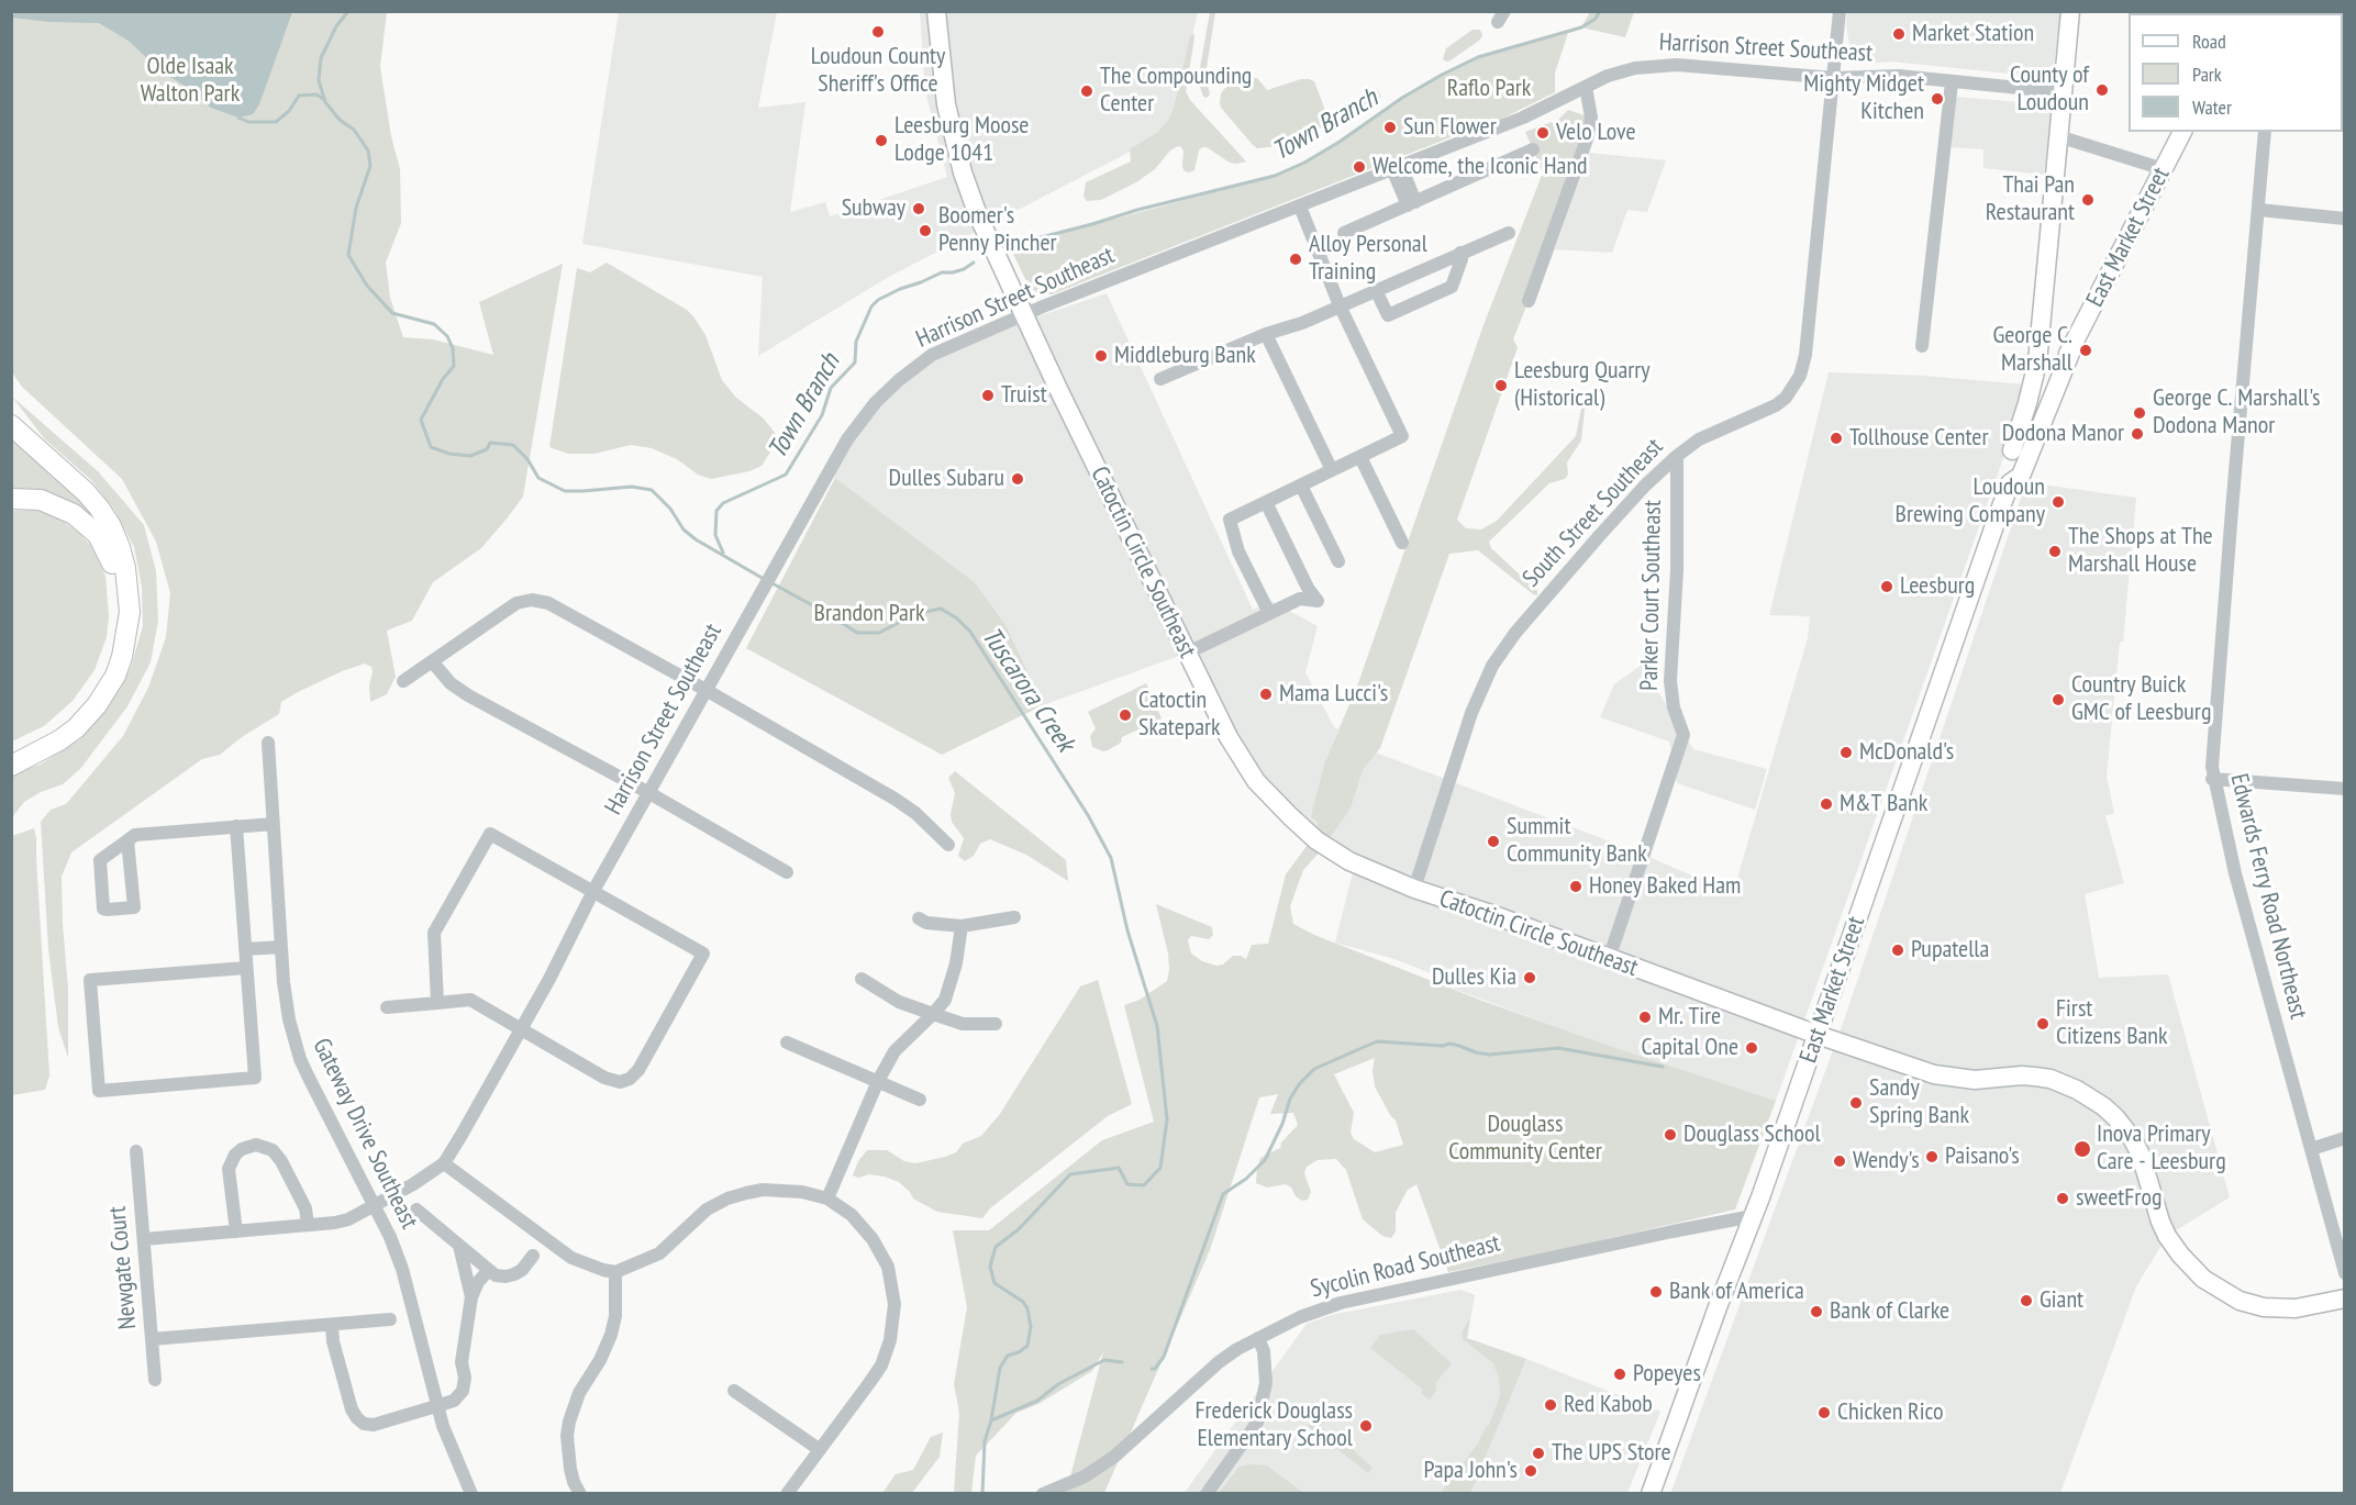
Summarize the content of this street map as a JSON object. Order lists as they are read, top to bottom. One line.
{"streets":{"main road":["East Market Street","Catoctin Circle Southeast"],"street":["Harrison Street Southeast","South Street Southeast","Parker Court Southeast","Edwards Ferry Road Northeast","Gateway Drive Southeast","Sycolin Road Southeast","Newgate Court"]},"crossings":[["Harrison Street Southeast","South Street Southeast"],["Harrison Street Southeast","Catoctin Circle Southeast"],["Harrison Street Southeast","Gateway Drive Southeast"],["Harrison Street Southeast","Newgate Court"],["East Market Street","Catoctin Circle Southeast"],["East Market Street","Sycolin Road Southeast"],["South Street Southeast","Catoctin Circle Southeast"],["South Street Southeast","Parker Court Southeast"],["Catoctin Circle Southeast","Parker Court Southeast"]],"water":["Town Branch","Tuscarora Creek"],"parks":["Olde Isaak Walton Park","Raflo Park","Brandon Park","Douglass Community Center"],"places":["Loudoun County Sheriff's Office","Market Station","County of Loudoun","The Compounding Center","Mighty Midget Kitchen","Sun Flower","Velo Love","Leesburg Moose Lodge 1041","Welcome, the Iconic Hand","Thai Pan Restaurant","Subway","Boomer's Penny Pincher","Alloy Personal Training","George C. Marshall","Middleburg Bank","Leesburg Quarry (Historical)","Truist","George C. Marshall's Dodona Manor","Dodona Manor","Tollhouse Center","Dulles Subaru","Loudoun Brewing Company","The Shops at The Marshall House","Leesburg","Mama Lucci's","Country Buick GMC of Leesburg","Catoctin Skatepark","McDonald's","M&T Bank","Summit Community Bank","Honey Baked Ham","Pupatella","Dulles Kia","Mr. Tire","First Citizens Bank","Capital One","Sandy Spring Bank","Douglass School","Inova Primary Care - Leesburg","Paisano's","Wendy's","sweetFrog","Bank of America","Giant","Bank of Clarke","Popeyes","Red Kabob","Chicken Rico","Frederick Douglass Elementary School","The UPS Store","Papa John's"],"legend":["Road","Park","Water"]}
